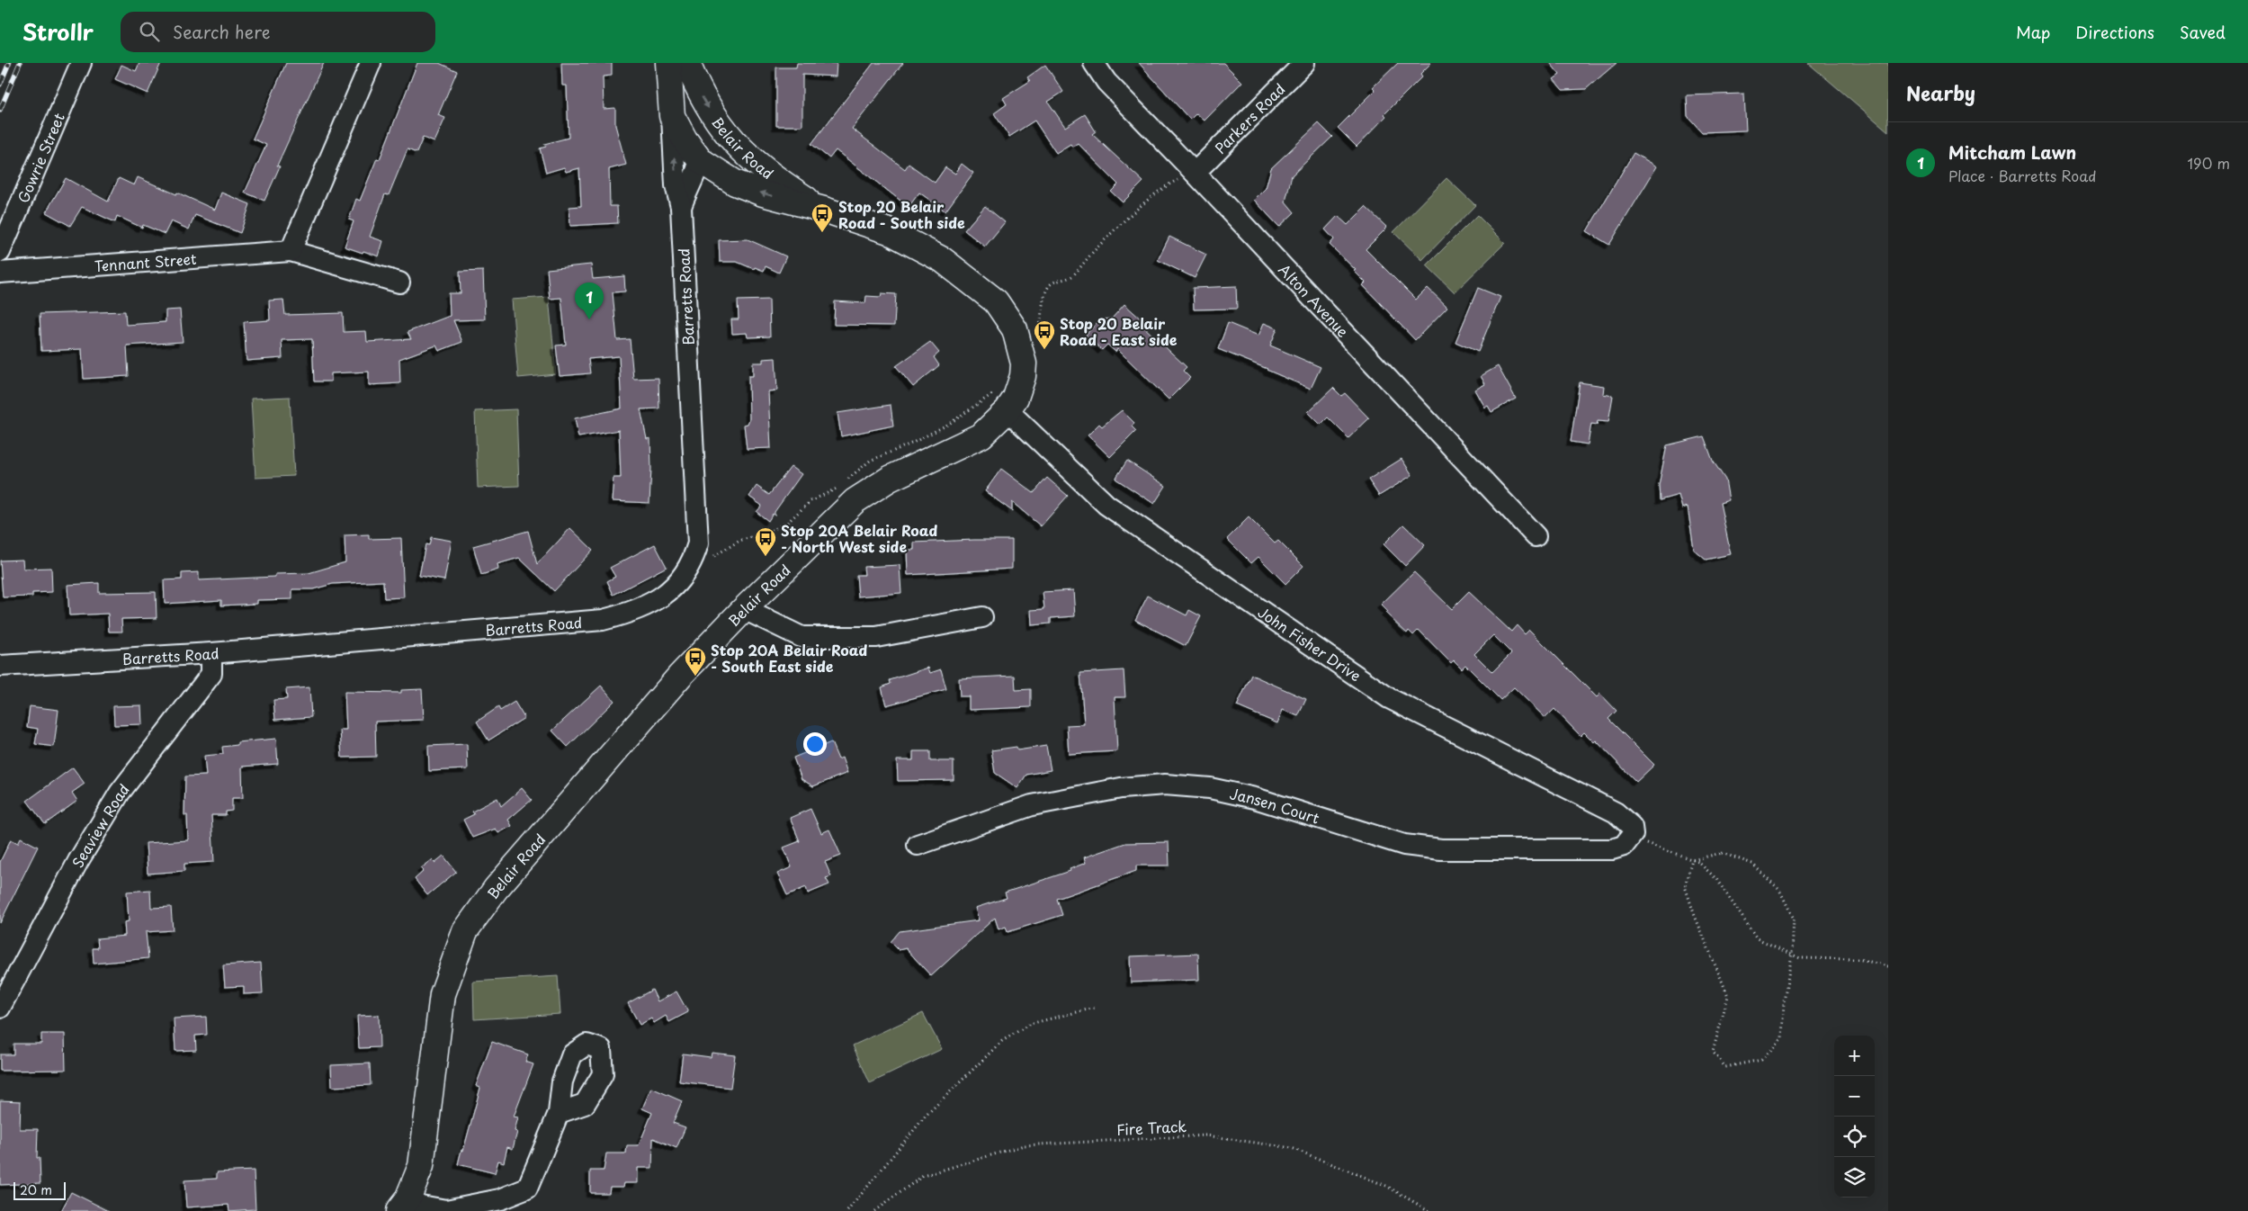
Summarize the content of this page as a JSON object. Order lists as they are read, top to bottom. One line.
{"streets":{"main road":["Belair Road"],"street":["Parkers Road","Gowrie Street","Tennant Street","Barretts Road","Alton Avenue","John Fisher Drive","Jansen Court","Seaview Road"],"path":["Fire Track"]},"crossings":[["Parkers Road","Alton Avenue"],["Belair Road","Barretts Road"],["Belair Road","John Fisher Drive"],["Barretts Road","Seaview Road"],["John Fisher Drive","Jansen Court"]],"places":{"bus stop":["Stop 20 Belair Road - South side","Stop 20 Belair Road - East side","Stop 20A Belair Road - North West side","Stop 20A Belair Road - South East side"]},"scale_bar":"20 m","page":{"header":"Strollr","search":"Search here","nav":["Map","Directions","Saved"],"heading":"Nearby","list":[{"mark":"1","name":"Mitcham Lawn","note":"Place · Barretts Road","value":"190 m"}],"pins":"1","map_buttons":["+","−"],"scale":"20 m"}}
